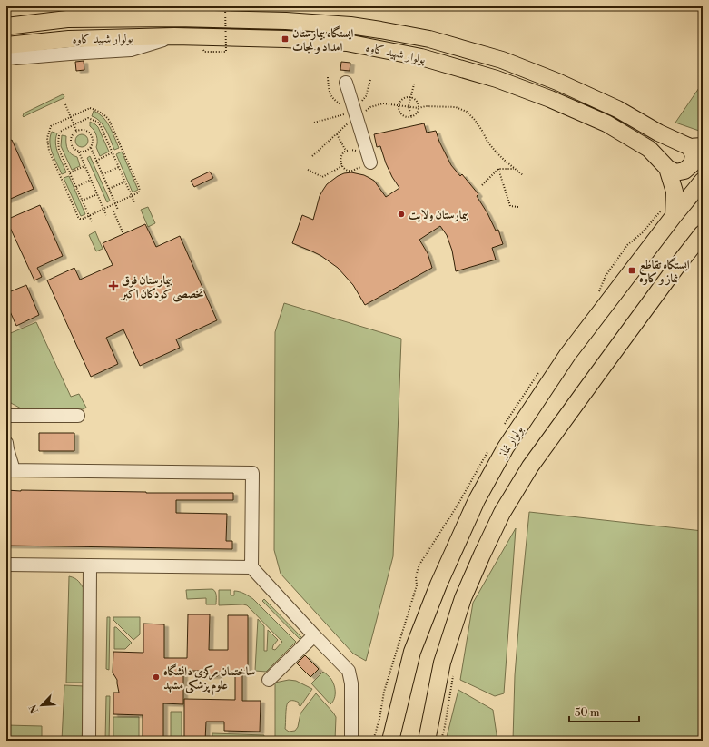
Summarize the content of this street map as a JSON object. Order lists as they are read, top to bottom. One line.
{"streets":{"main road":["بولوار شهید کاوه","بولوار نماز"]},"crossings":[["بولوار شهید کاوه","بولوار نماز"]],"places":{"transit":["ایستگاه بیمارستان امداد و نجات","ایستگاه تقاطع نماز و کاوه"],"other":["بیمارستان ولایت","ساختمان مرکزی دانشگاه علوم پزشکی مشهد"],"health":["بیمارستان فوق تخصصی کودکان اکبر"]},"scale_bar":"50 m","north":"bottom left"}
